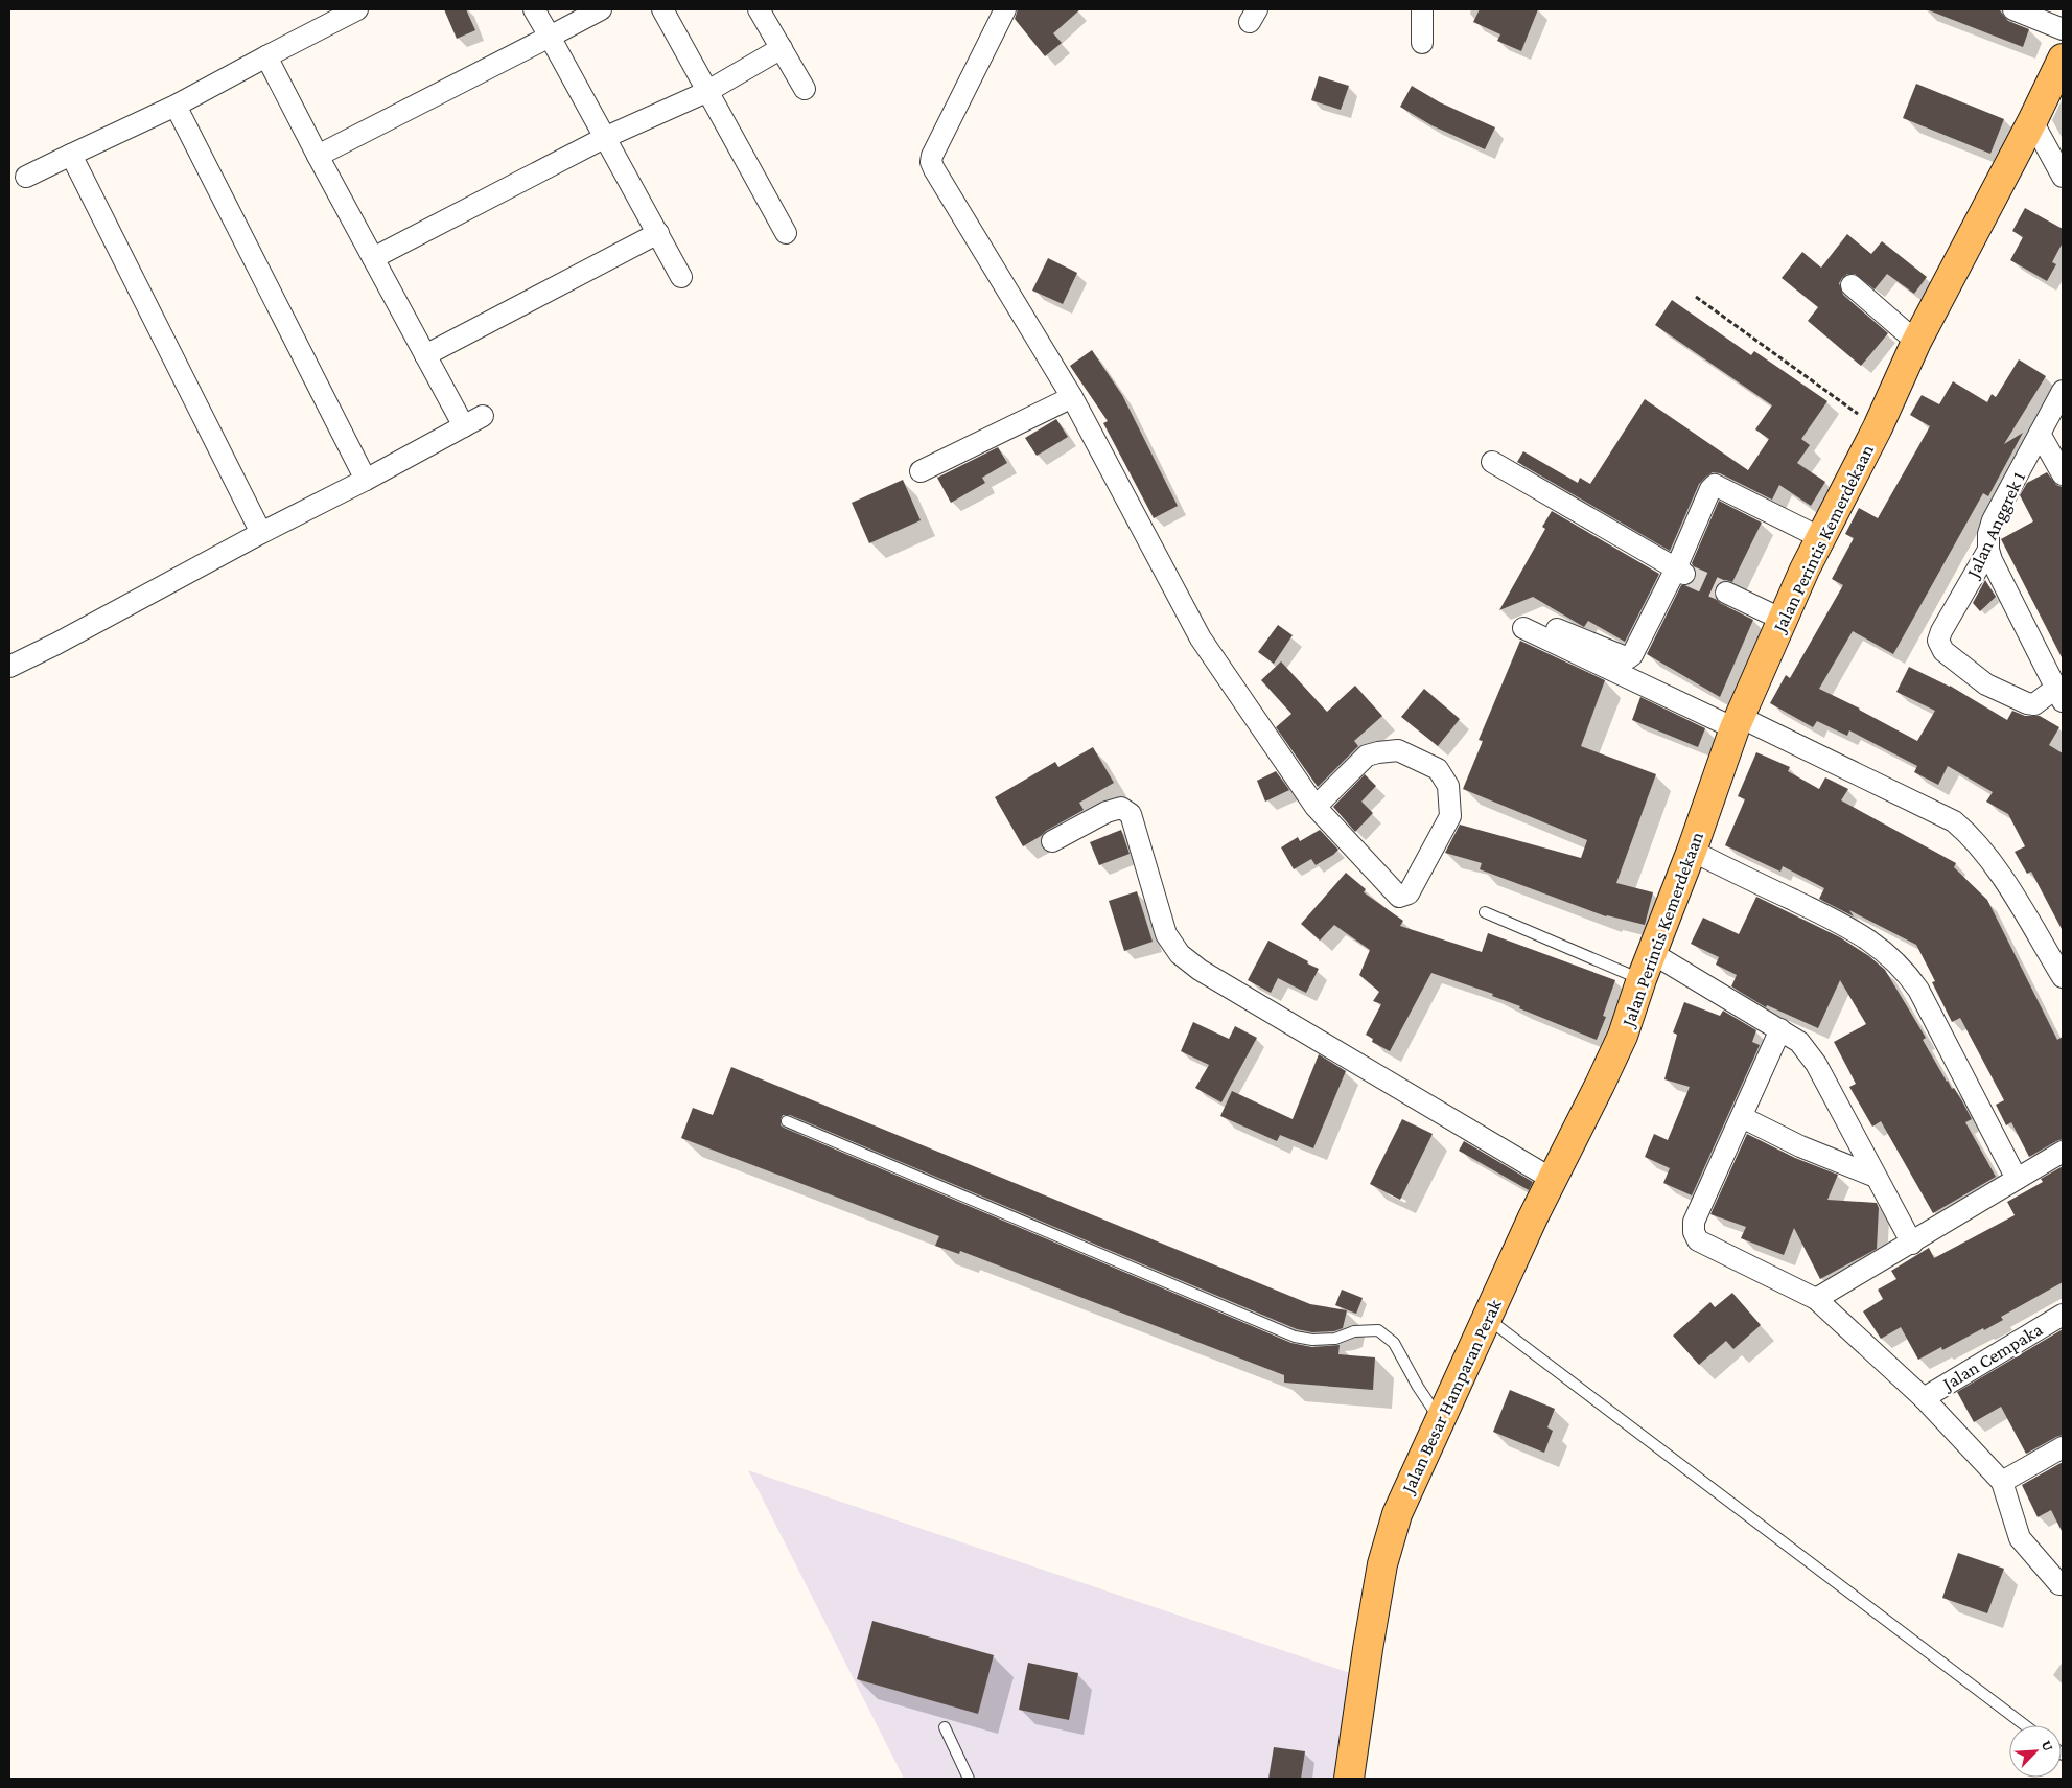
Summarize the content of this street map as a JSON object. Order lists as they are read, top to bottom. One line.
{"streets":{"main road":["Jalan Perintis Kemerdekaan","Jalan Besar Hamparan Perak"],"street":["Jalan Anggrek 1","Jalan Cempaka"]},"crossings":[["Jalan Perintis Kemerdekaan","Jalan Besar Hamparan Perak"]],"north":"top right"}
